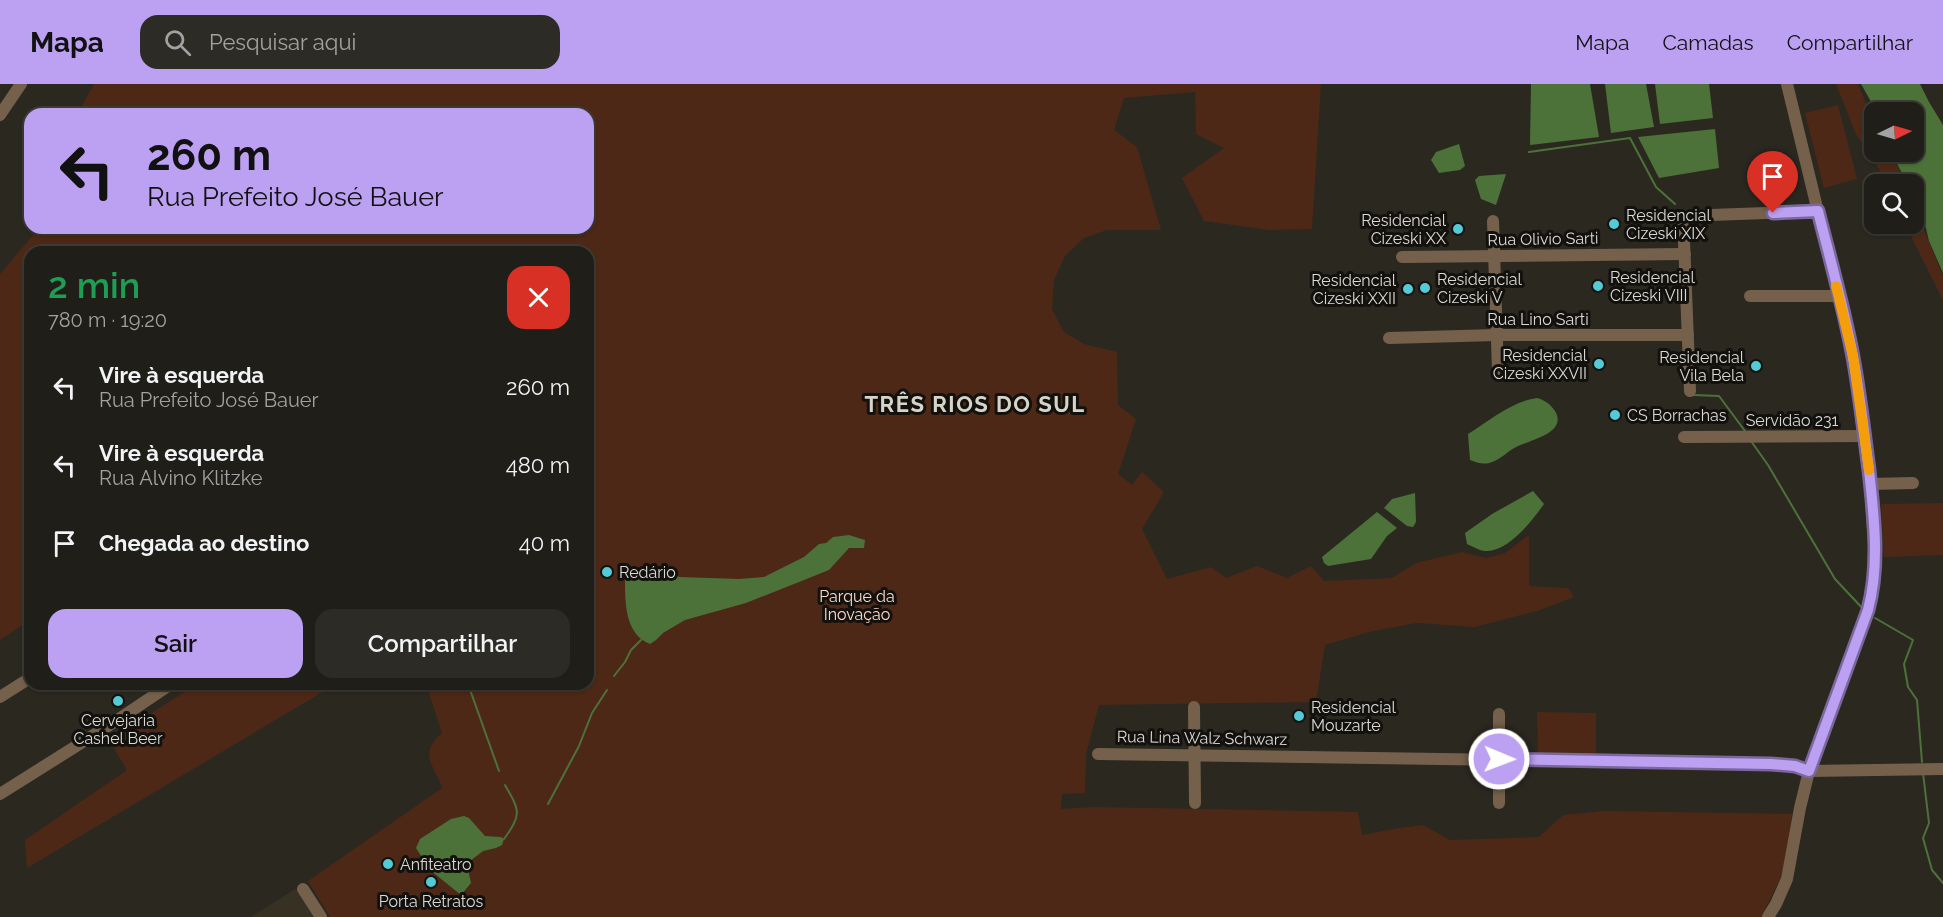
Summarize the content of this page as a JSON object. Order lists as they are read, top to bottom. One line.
{"streets":{"street":["Rua Olivio Sarti","Rua Lino Sarti","Servidão 231","Rua Lina Walz Schwarz"]},"districts":["TRÊS RIOS DO SUL"],"parks":["Parque da Inovação"],"places":["Residencial Cizeski XIX","Residencial Cizeski XX","Residencial Cizeski VIII","Residencial Cizeski V","Residencial Cizeski XXII","Residencial Cizeski XXVII","Residencial Vila Bela","CS Borrachas","Redário","Cervejaria Cashel Beer","Residencial Mouzarte","Anfiteatro","Porta Retratos"],"north":"right","page":{"header":"Mapa","search":"Pesquisar aqui","nav":["Mapa","Camadas","Compartilhar"],"turn":["260 m","Rua Prefeito José Bauer"],"heading":["2 min","780 m · 19:20"],"list":[{"name":"Vire à esquerda","note":"Rua Prefeito José Bauer","value":"260 m"},{"name":"Vire à esquerda","note":"Rua Alvino Klitzke","value":"480 m"},{"name":"Chegada ao destino","value":"40 m"}],"buttons":["Sair","Compartilhar"]}}
